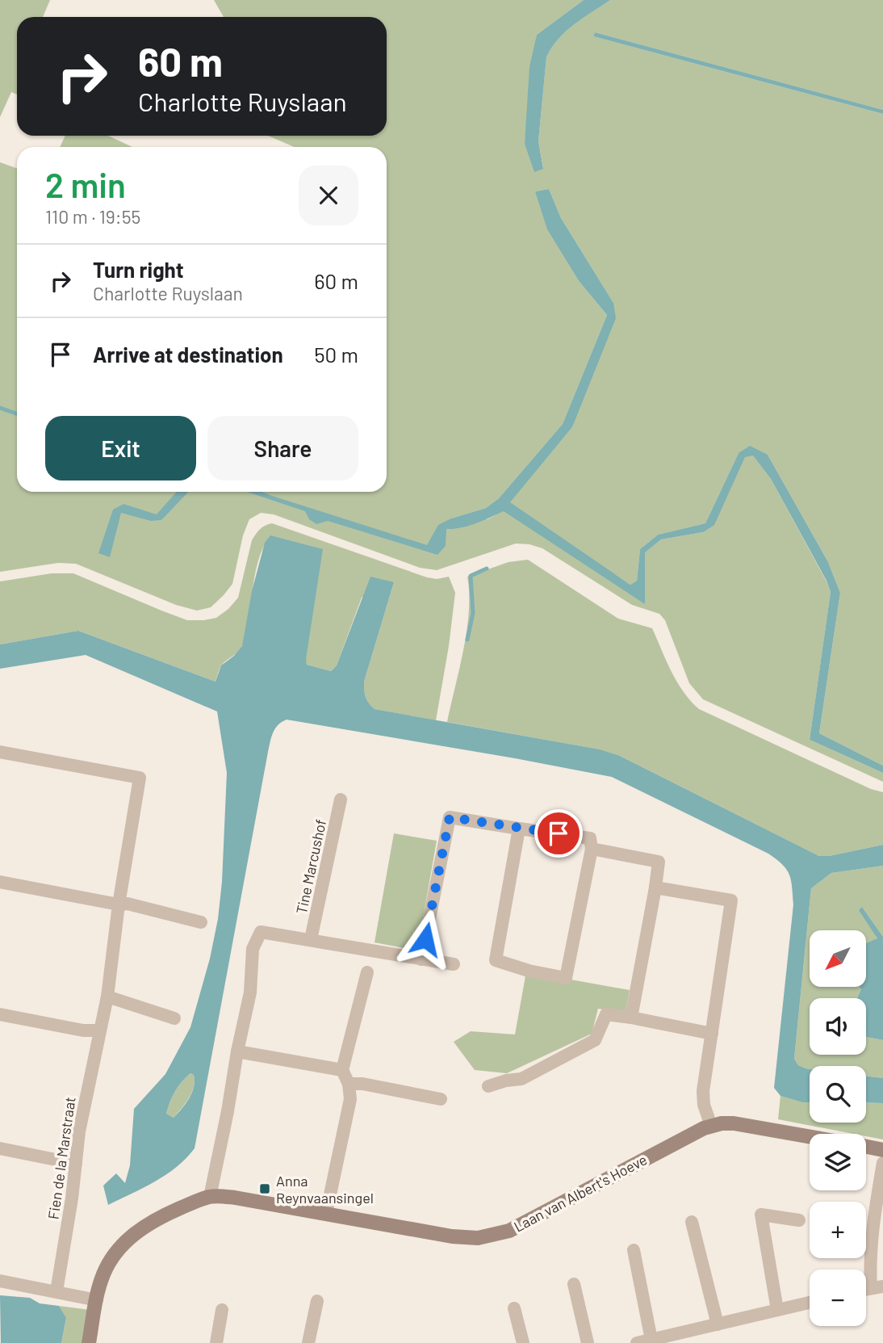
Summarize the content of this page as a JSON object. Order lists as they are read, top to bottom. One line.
{"streets":{"street":["Tine Marcushof","Fien de la Marstraat","Laan van Albert's Hoeve"]},"places":{"transit":["Anna Reynvaansingel"]},"north":"bottom left","page":{"turn":["60 m","Charlotte Ruyslaan"],"heading":["2 min","110 m · 19:55"],"list":[{"name":"Turn right","note":"Charlotte Ruyslaan","value":"60 m"},{"name":"Arrive at destination","value":"50 m"}],"buttons":["Exit","Share"],"map_buttons":["+","−"]}}
